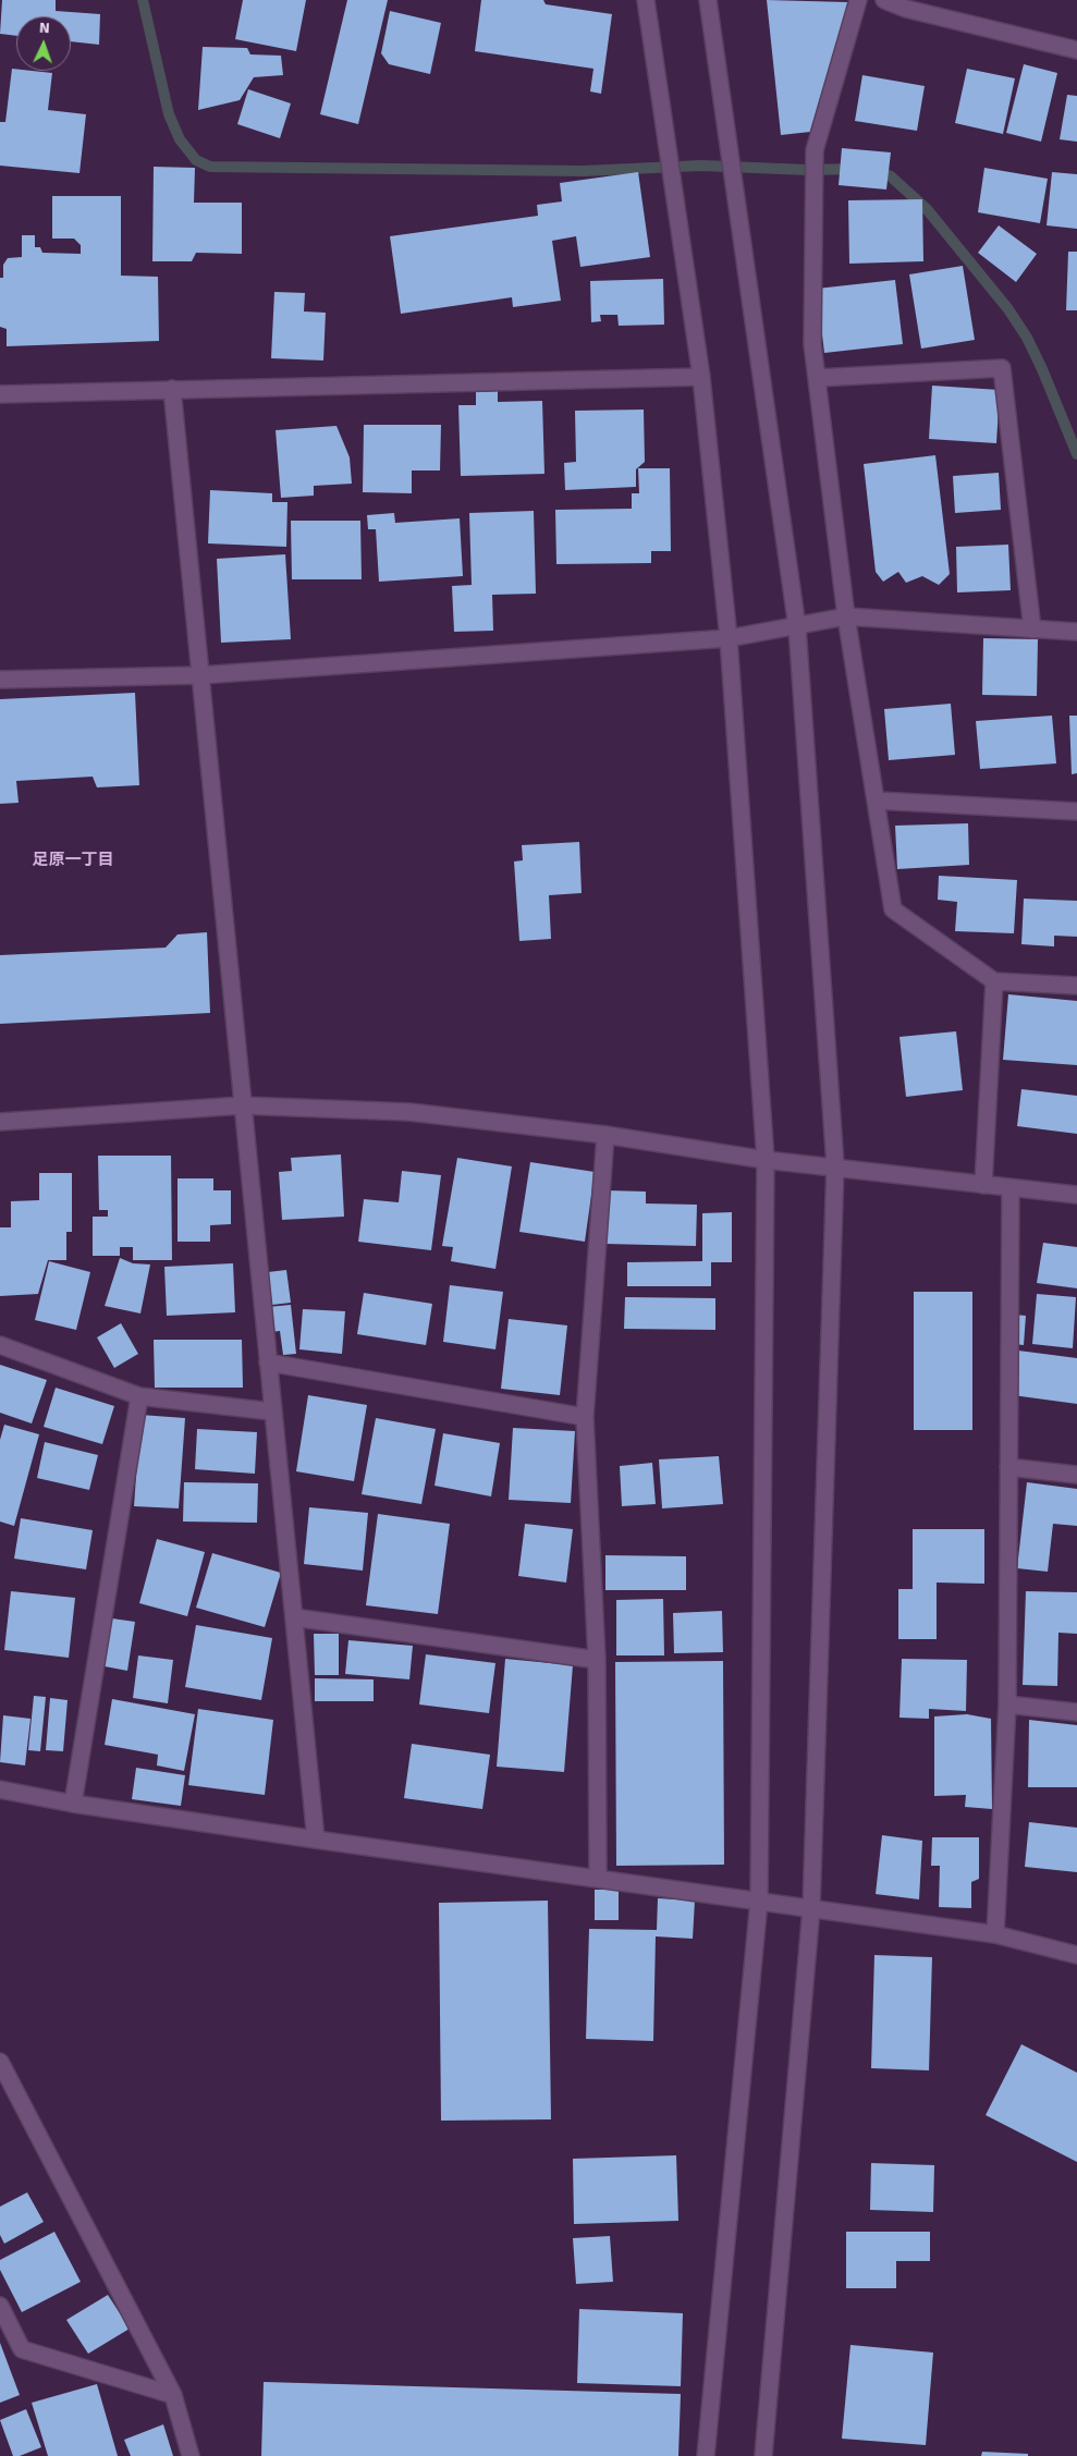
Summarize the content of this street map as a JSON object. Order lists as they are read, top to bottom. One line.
{"districts":["足原一丁目"],"north":"top"}
